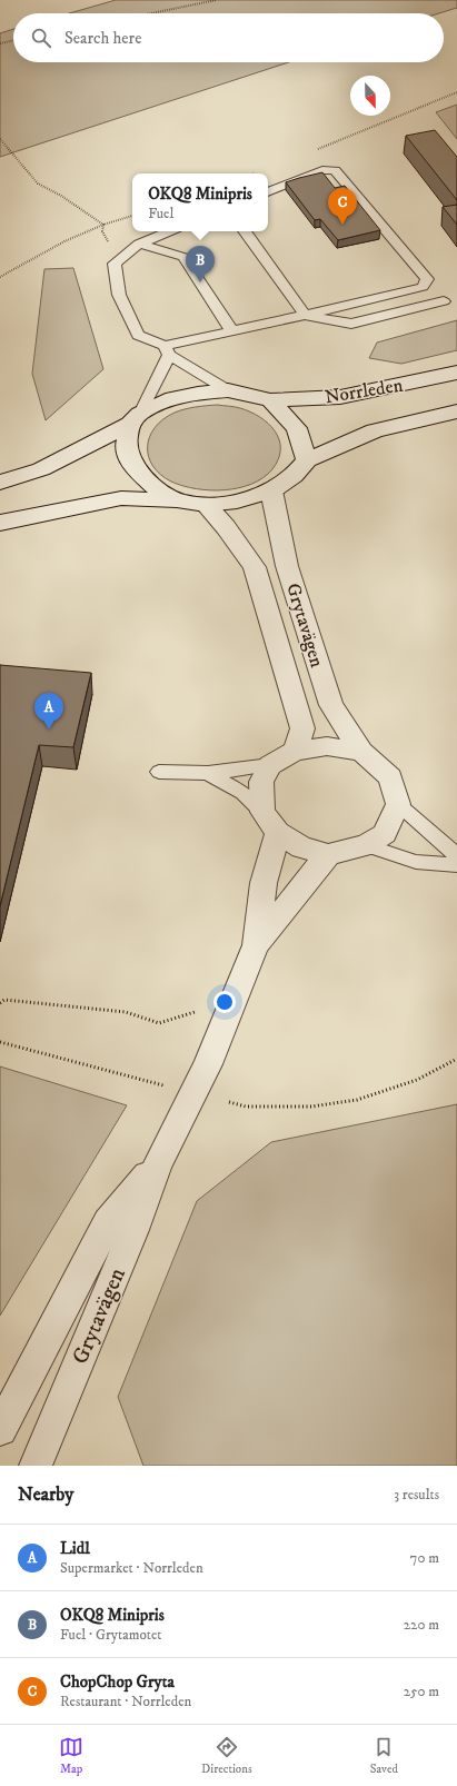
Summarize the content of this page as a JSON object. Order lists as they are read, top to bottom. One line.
{"streets":{"street":["Norrleden","Grytavägen"]},"crossings":[["Norrleden","Grytavägen"]],"north":"bottom","page":{"search":"Search here","popup":["OKQ8 Minipris","Fuel"],"pins":["C","B","A"],"heading":["Nearby","3 results"],"list":[{"mark":"A","name":"Lidl","note":"Supermarket · Norrleden","value":"70 m"},{"mark":"B","name":"OKQ8 Minipris","note":"Fuel · Grytamotet","value":"220 m"},{"mark":"C","name":"ChopChop Gryta","note":"Restaurant · Norrleden","value":"250 m"}],"nav":["Map","Directions","Saved"]}}
